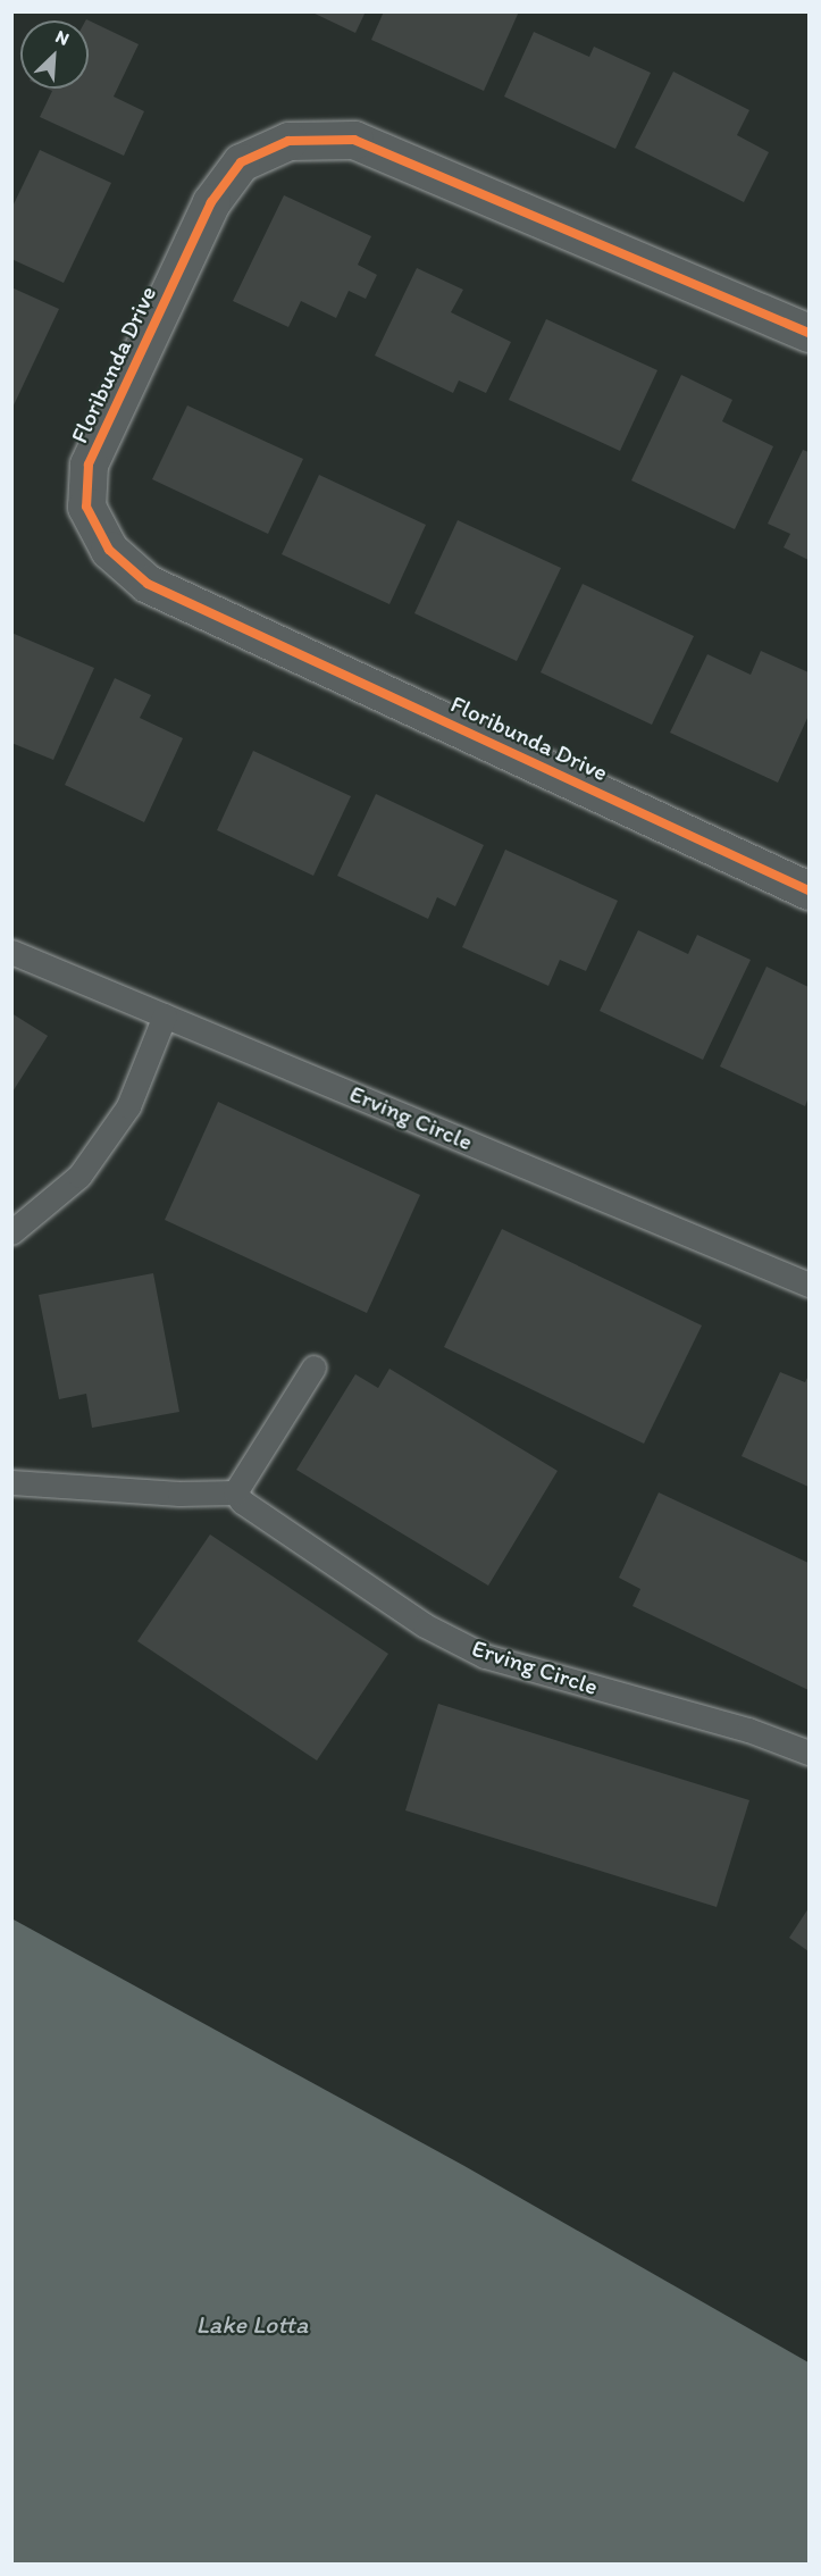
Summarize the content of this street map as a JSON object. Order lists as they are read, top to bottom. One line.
{"streets":{"street":["Floribunda Drive"],"lane":["Erving Circle"]},"water":["Lake Lotta"],"north":"top right"}
